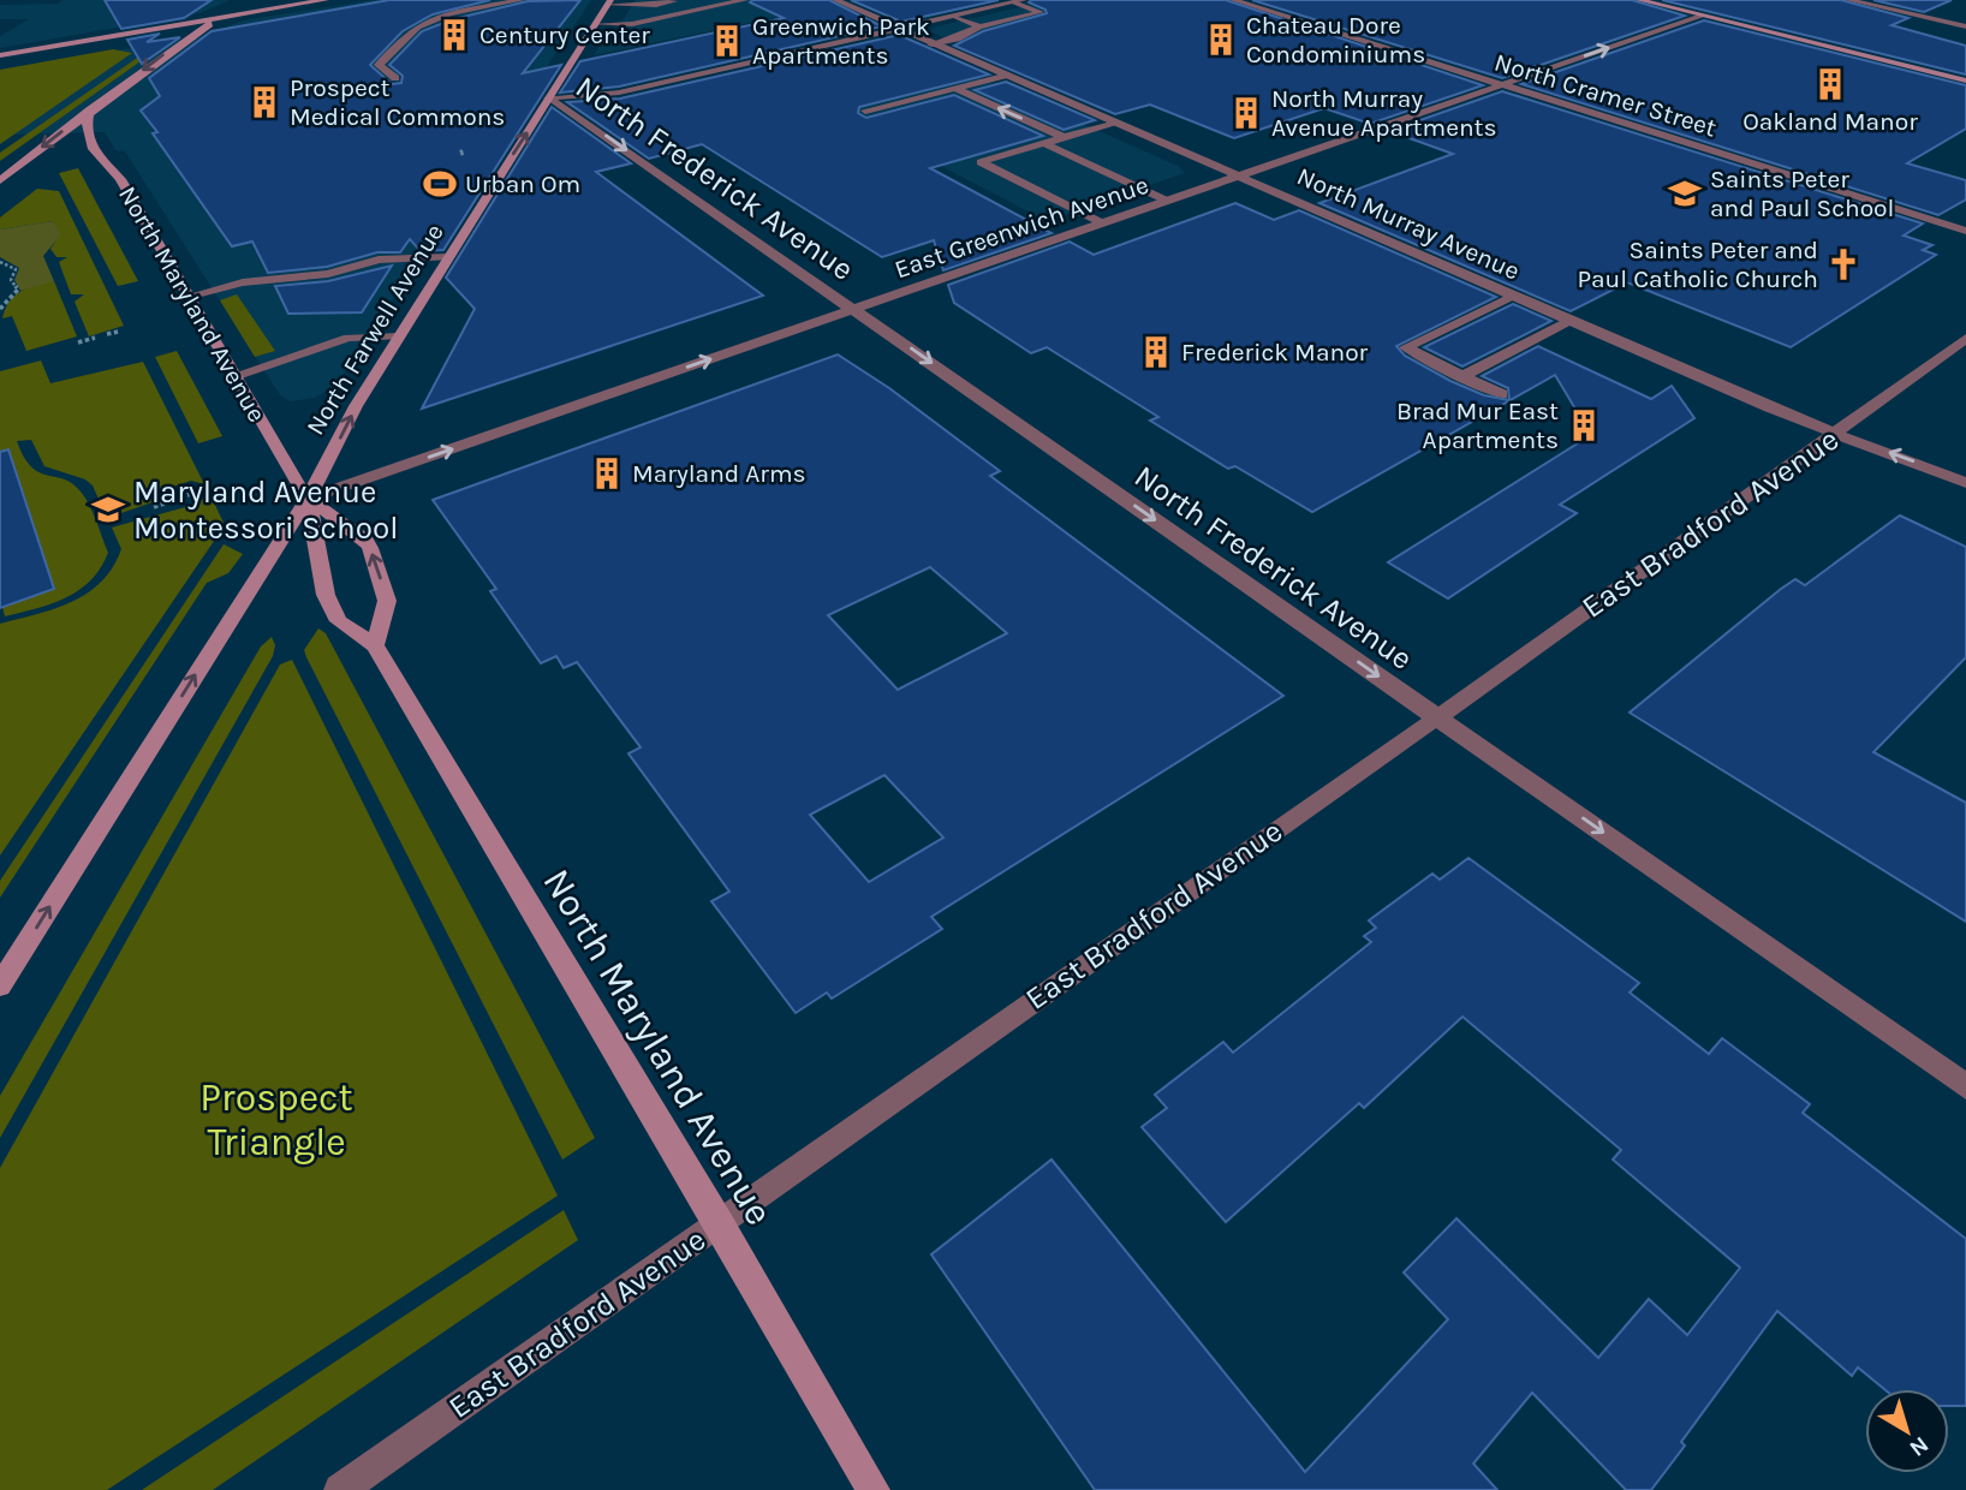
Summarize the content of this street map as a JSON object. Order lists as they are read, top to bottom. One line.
{"streets":{"main road":["North Maryland Avenue","North Farwell Avenue"],"street":["North Cramer Street","North Frederick Avenue","North Murray Avenue","East Greenwich Avenue","East Bradford Avenue"]},"crossings":[["North Cramer Street","East Greenwich Avenue"],["North Frederick Avenue","East Greenwich Avenue"],["North Frederick Avenue","North Farwell Avenue"],["North Frederick Avenue","East Bradford Avenue"],["North Murray Avenue","East Greenwich Avenue"],["North Murray Avenue","East Bradford Avenue"],["East Greenwich Avenue","North Maryland Avenue"],["East Greenwich Avenue","North Farwell Avenue"],["North Maryland Avenue","North Farwell Avenue"],["North Maryland Avenue","East Bradford Avenue"]],"one_way":["North Frederick Avenue","East Greenwich Avenue","North Farwell Avenue"],"parks":["Prospect Triangle"],"places":{"building":["Century Center","Chateau Dore Condominiums","Greenwich Park Apartments","Oakland Manor","Prospect Medical Commons","North Murray Avenue Apartments","Frederick Manor","Brad Mur East Apartments","Maryland Arms"],"sports":["Urban Om"],"school or university":["Saints Peter and Paul School","Maryland Avenue Montessori School"],"church":["Saints Peter and Paul Catholic Church"]},"north":"bottom right"}
